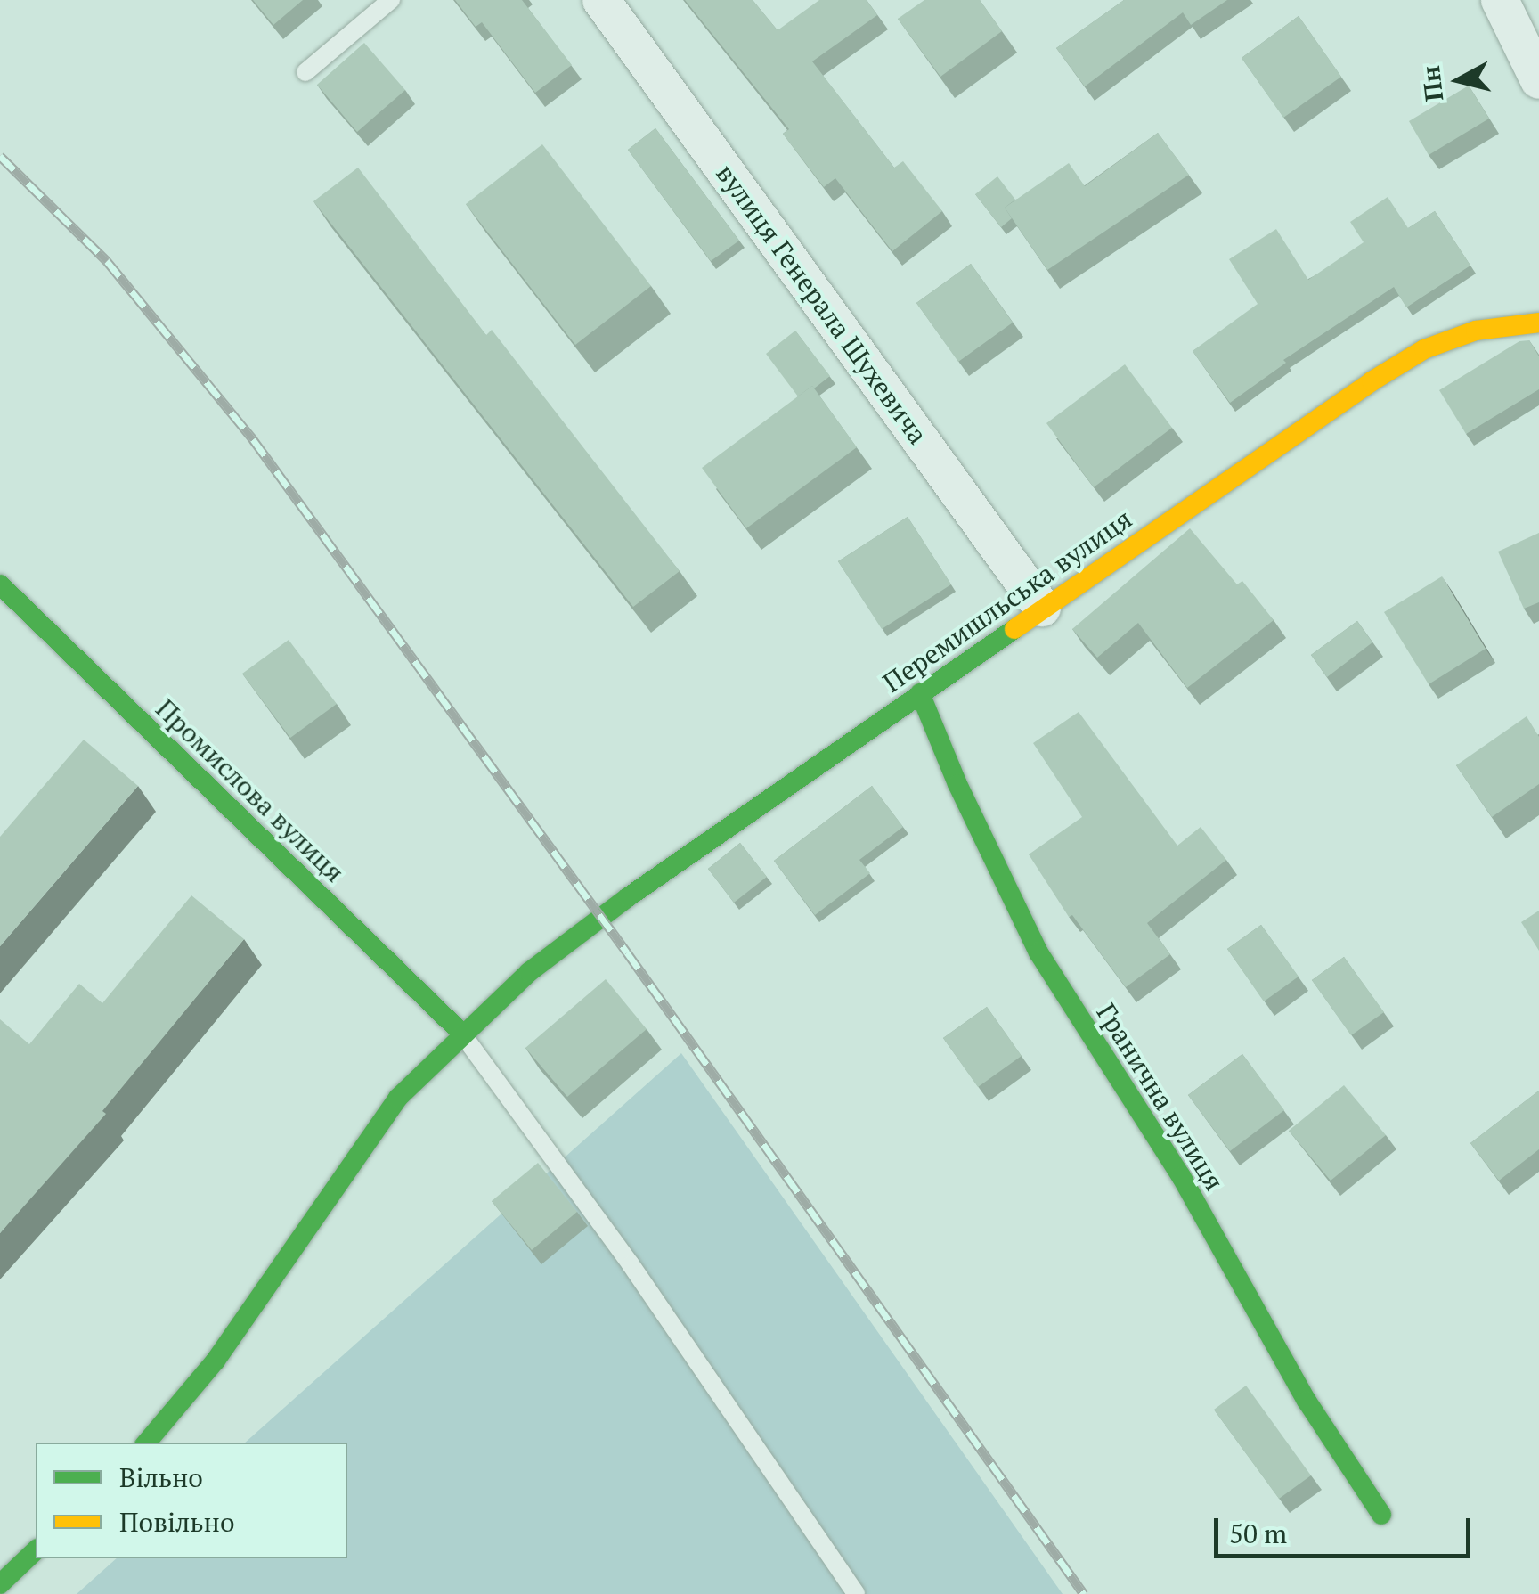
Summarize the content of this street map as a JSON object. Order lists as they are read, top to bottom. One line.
{"streets":{"main road":["Перемишльська вулиця","Промислова вулиця","Гранична вулиця"],"street":["вулиця Генерала Шухевича"]},"crossings":[["вулиця Генерала Шухевича","Перемишльська вулиця"],["Перемишльська вулиця","Промислова вулиця"],["Перемишльська вулиця","Гранична вулиця"]],"legend":["Вільно","Повільно"],"scale_bar":"50 m","north":"left"}
